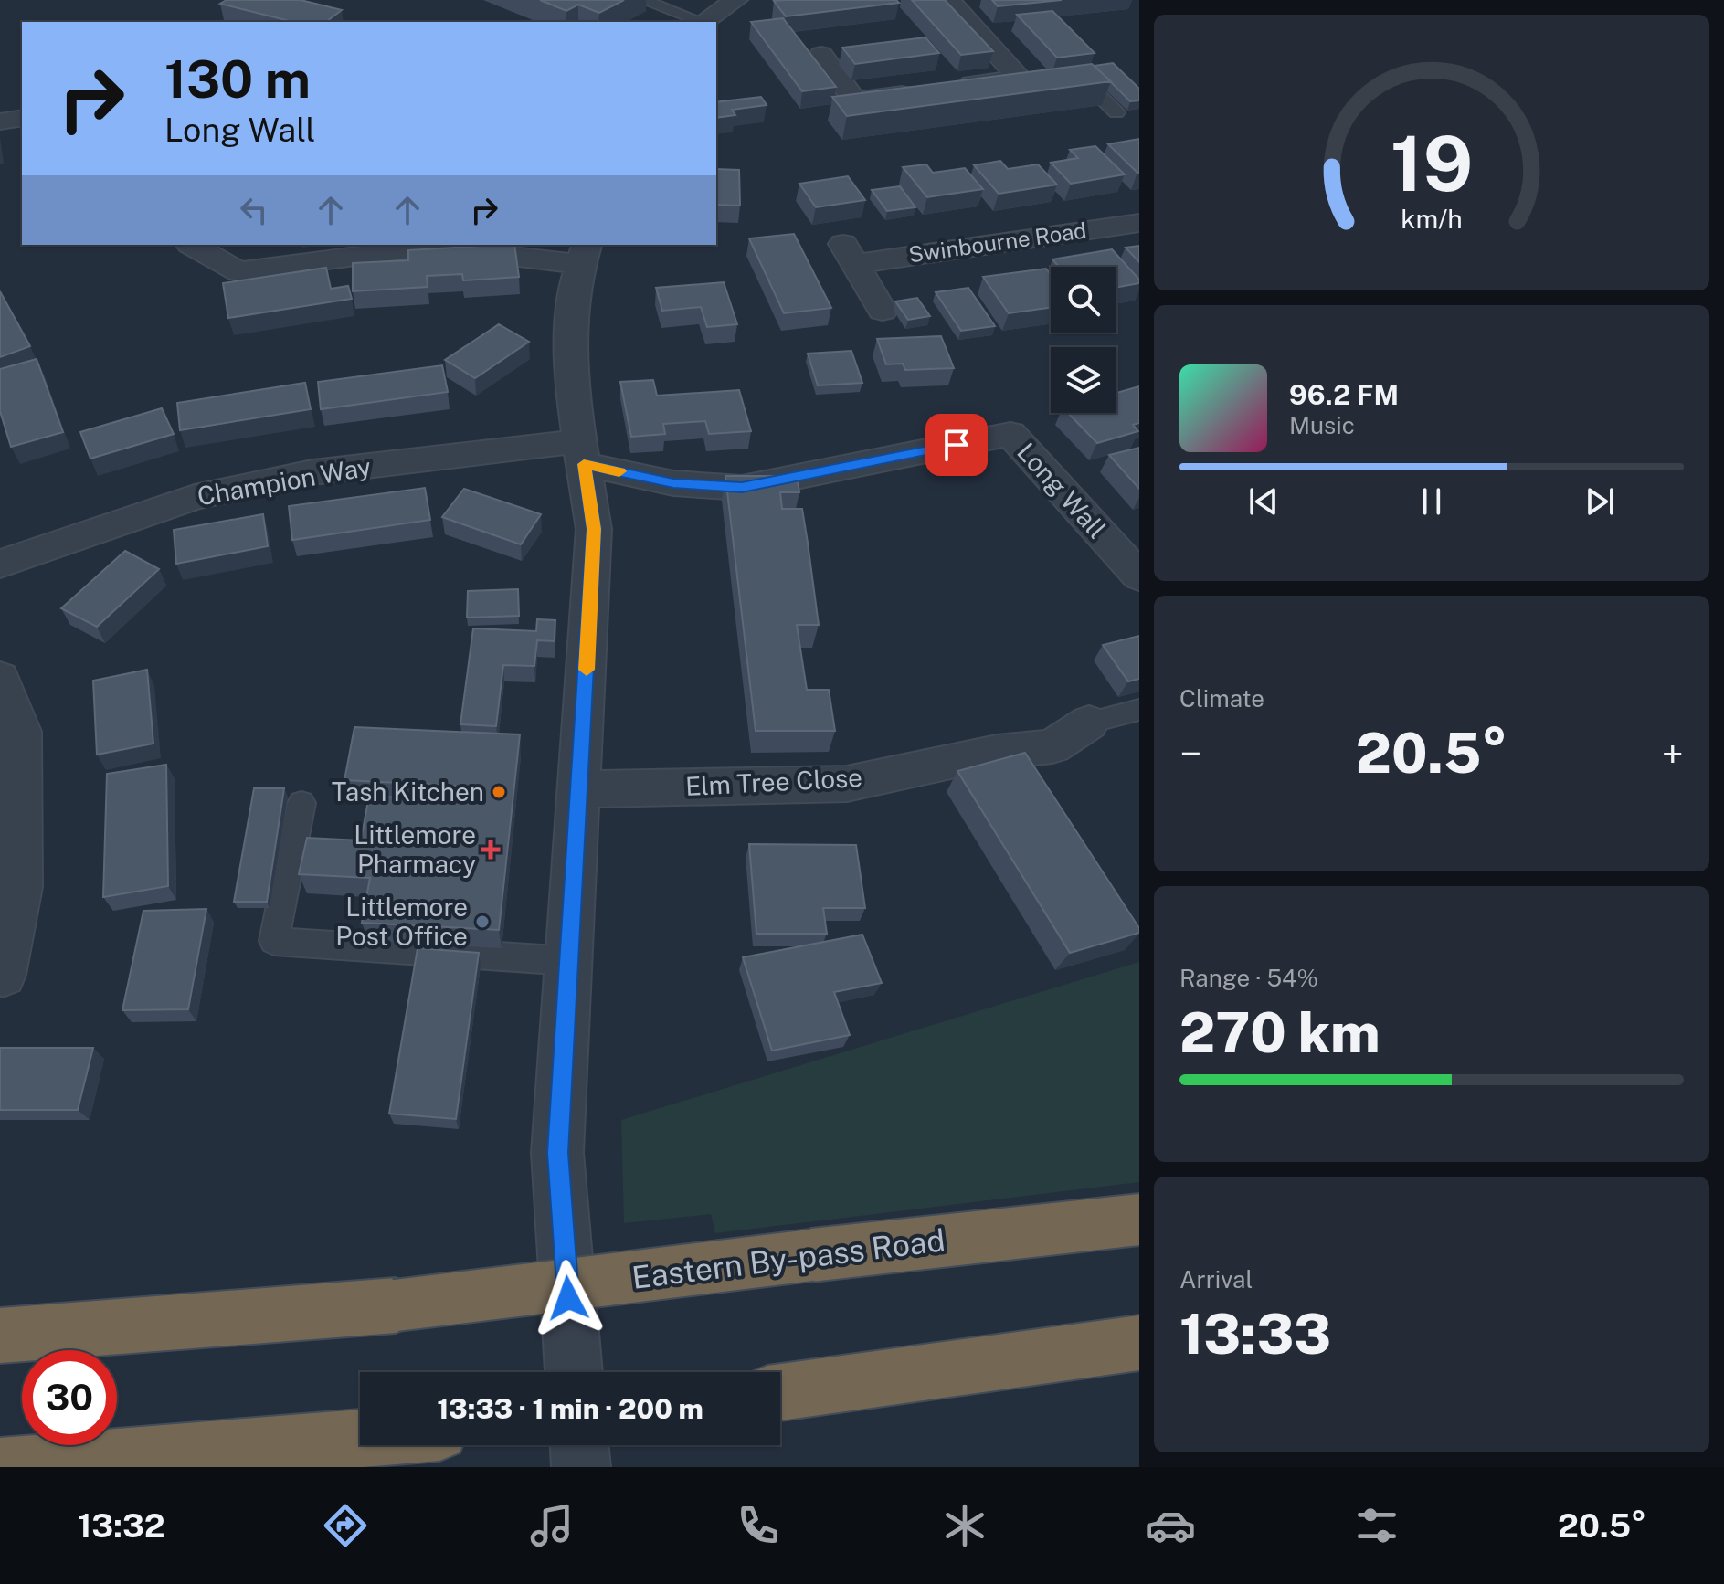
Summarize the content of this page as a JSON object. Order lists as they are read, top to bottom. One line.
{"streets":{"highway":["Eastern By-pass Road"],"street":["Swinbourne Road","Champion Way","Long Wall","Elm Tree Close"]},"crossings":[["Champion Way","Long Wall"]],"places":{"other":["Tash Kitchen","Littlemore Post Office"],"health":["Littlemore Pharmacy"]},"page":{"turn":["130 m","Long Wall"],"song":["96.2 FM","Music"],"tile":["Climate",["Range · 54%","270 km"],["Arrival","13:33"]],"heat":["−","20.5°","+"],"limit":"30","trip":"13:33 · 1 min · 200 m","tabs":["13:32","20.5°"],"gauge":["19","km/h"]}}
